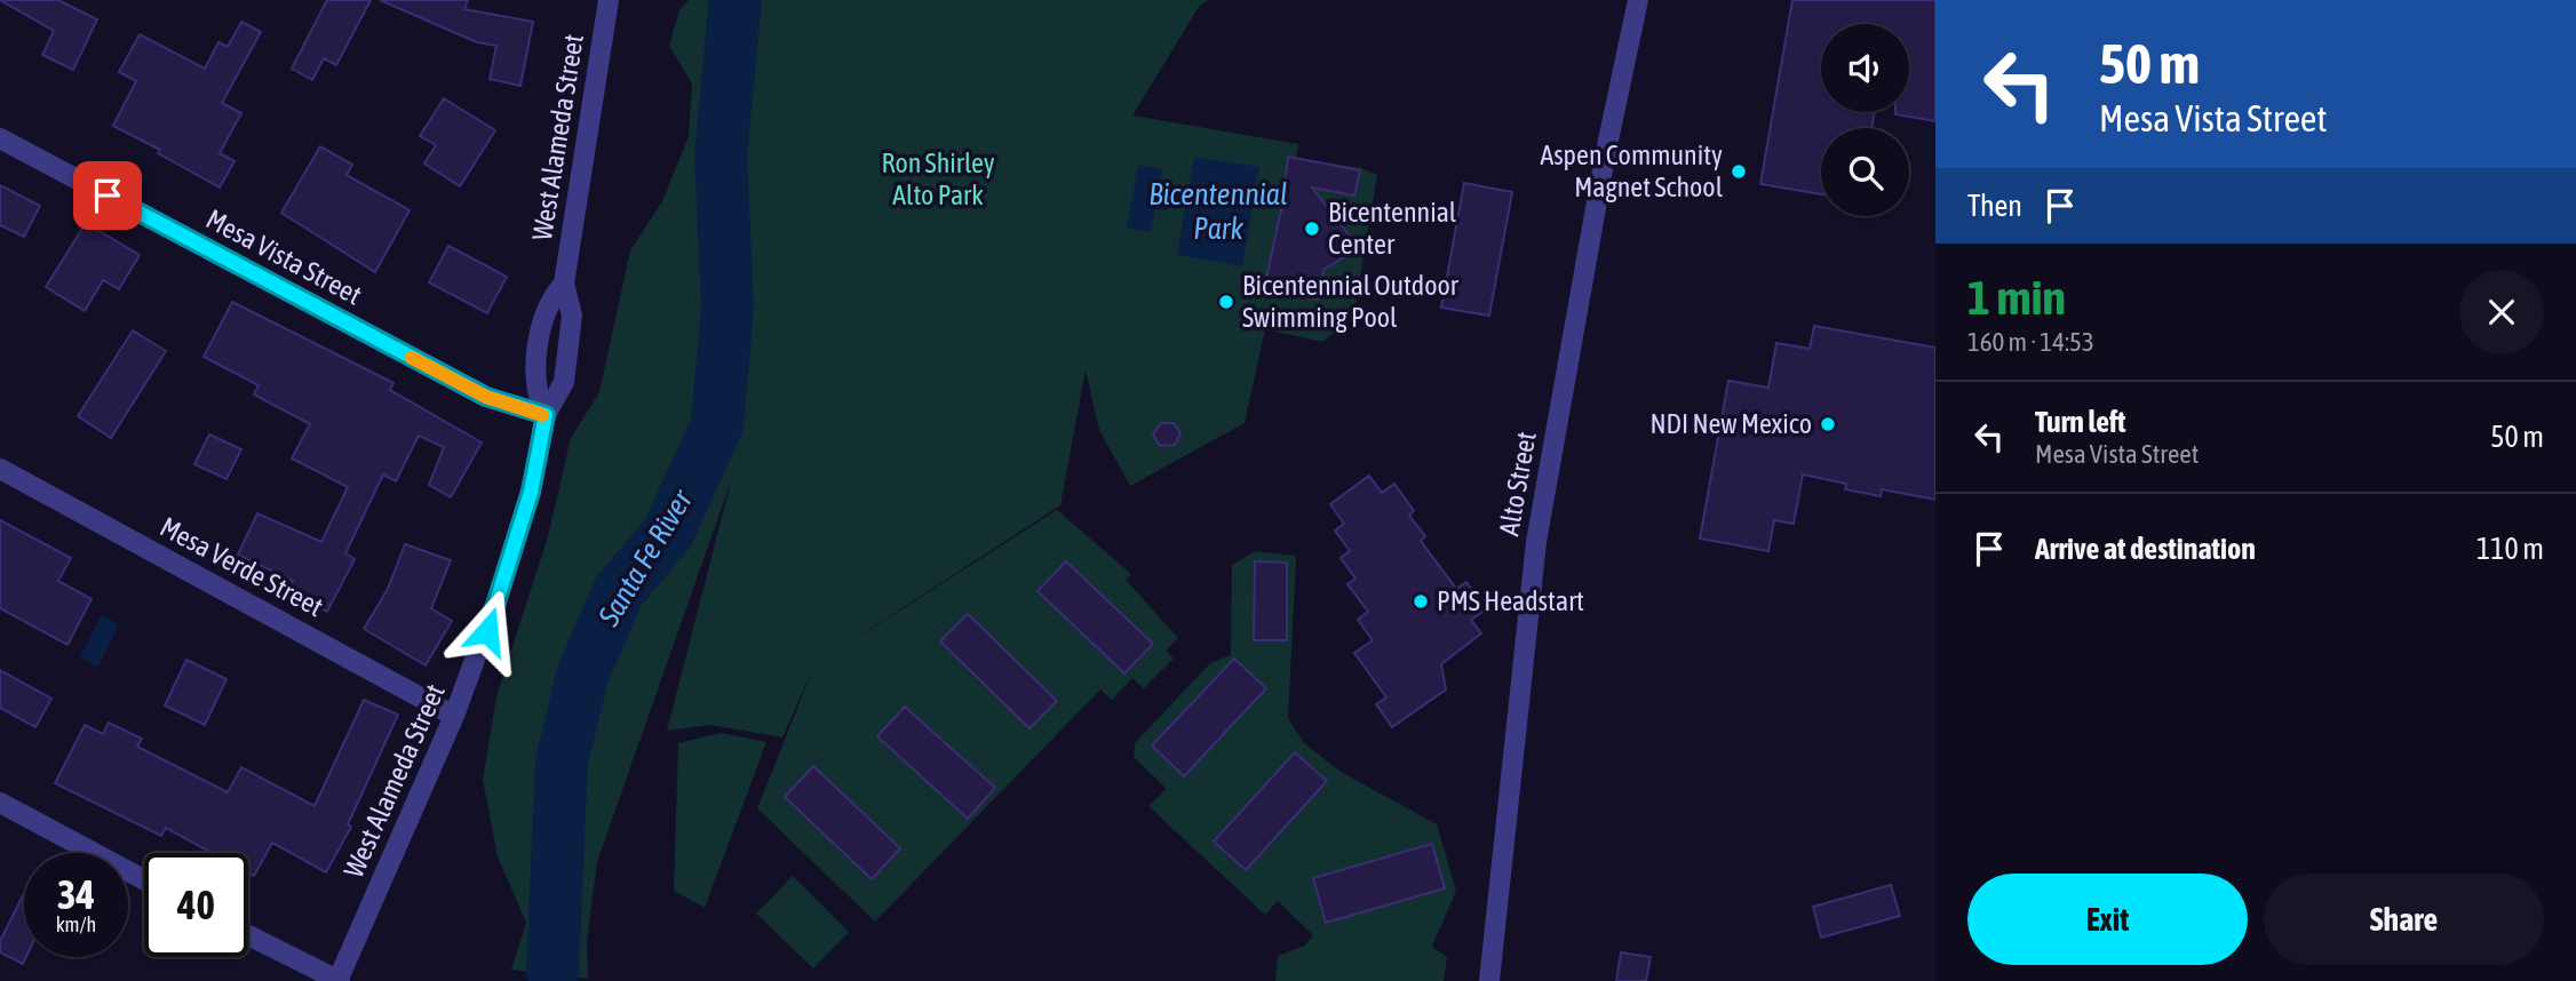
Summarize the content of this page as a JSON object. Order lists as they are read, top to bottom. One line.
{"streets":{"street":["West Alameda Street","Mesa Vista Street","Alto Street","Mesa Verde Street"]},"crossings":[["West Alameda Street","Mesa Vista Street"],["West Alameda Street","Mesa Verde Street"]],"water":["Bicentennial Park","Santa Fe River"],"parks":["Ron Shirley Alto Park"],"places":["Aspen Community Magnet School","Bicentennial Center","Bicentennial Outdoor Swimming Pool","NDI New Mexico","PMS Headstart"],"page":{"turn":["50 m","Mesa Vista Street"],"then":"Then","heading":["1 min","160 m · 14:53"],"list":[{"name":"Turn left","note":"Mesa Vista Street","value":"50 m"},{"name":"Arrive at destination","value":"110 m"}],"speed":"34 km/h","limit":"40","buttons":["Exit","Share"]}}
